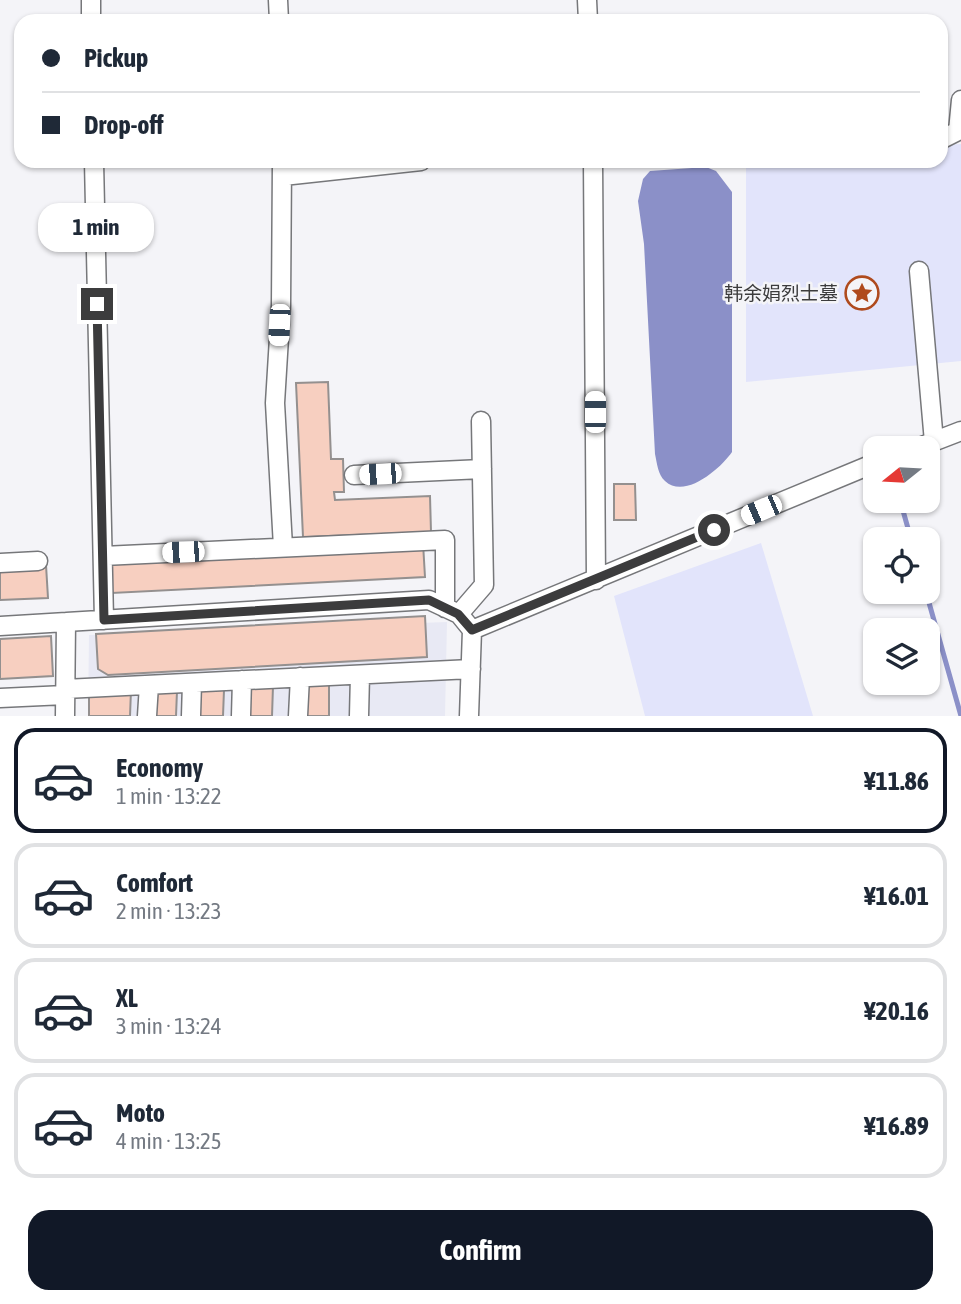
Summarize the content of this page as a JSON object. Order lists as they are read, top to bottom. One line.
{"places":{"place":["韩余娟烈士墓"]},"north":"left","page":{"banner":["Pickup","Drop-off"],"bubble":"1 min","list":[{"name":"Economy","note":"1 min · 13:22","value":"¥11.86"},{"name":"Comfort","note":"2 min · 13:23","value":"¥16.01"},{"name":"XL","note":"3 min · 13:24","value":"¥20.16"},{"name":"Moto","note":"4 min · 13:25","value":"¥16.89"}],"buttons":"Confirm"}}
